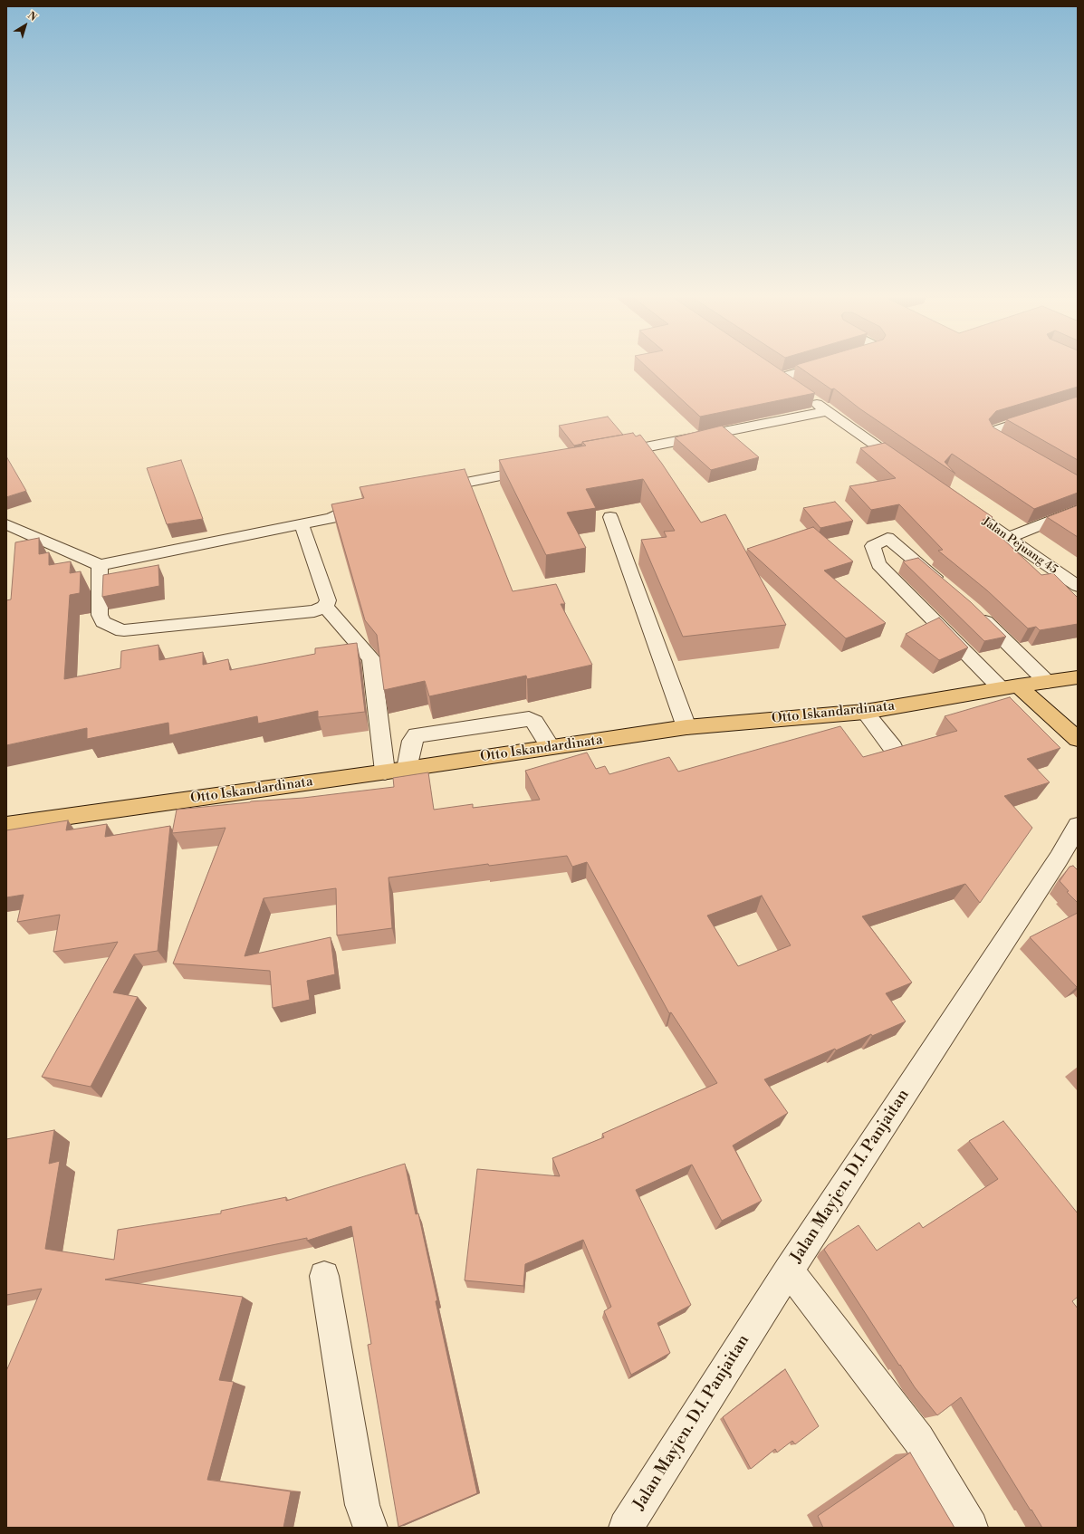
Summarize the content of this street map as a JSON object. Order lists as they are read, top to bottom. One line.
{"streets":{"main road":["Otto Iskandardinata"],"street":["Jalan Pejuang 45","Jalan Mayjen. D.I. Panjaitan"]},"north":"top right"}
